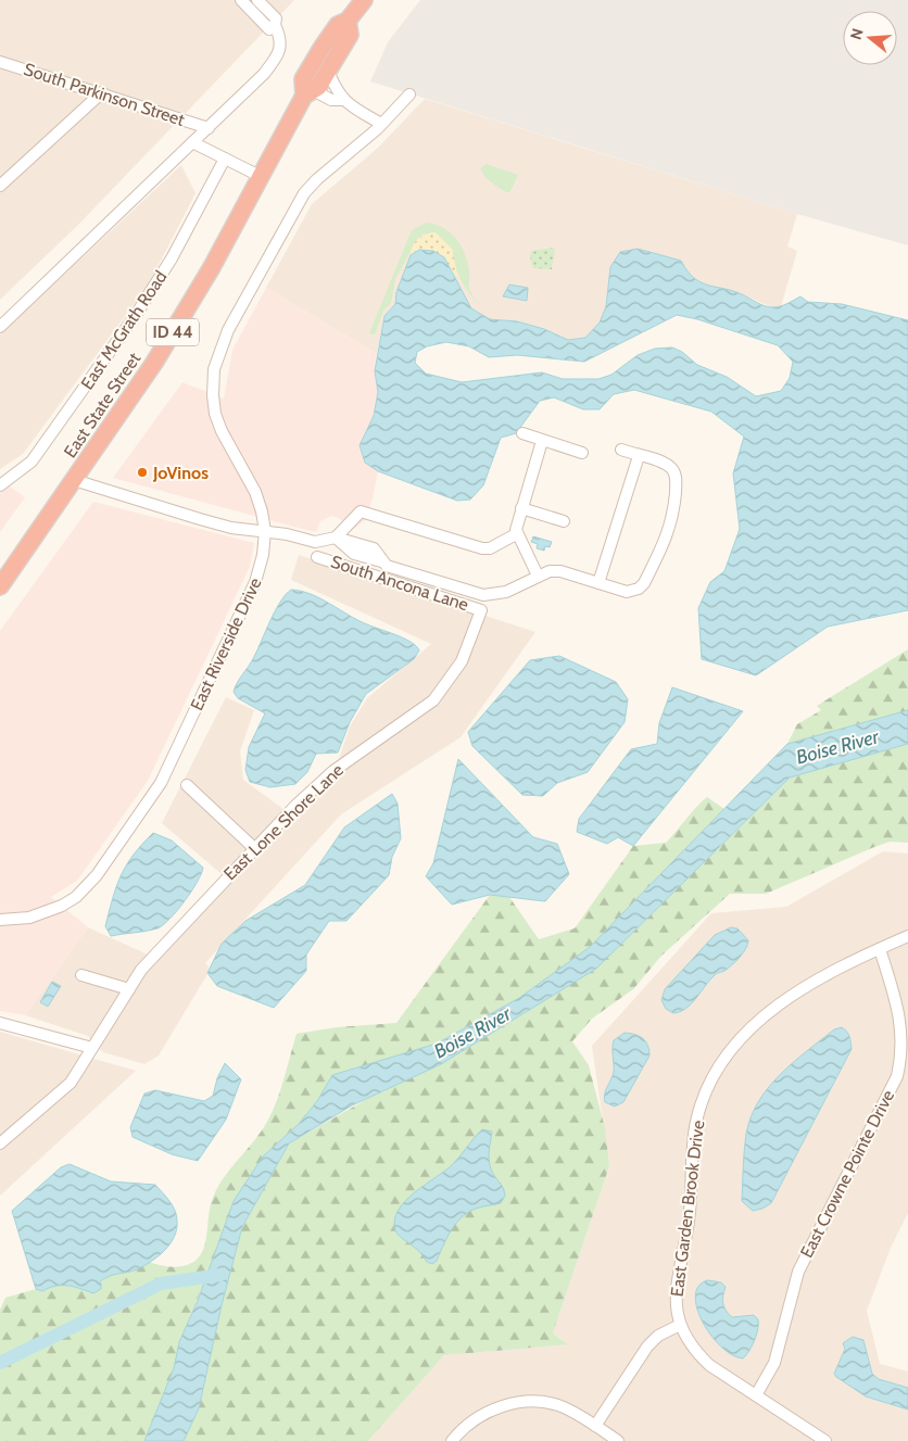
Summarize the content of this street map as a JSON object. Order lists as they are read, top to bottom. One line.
{"streets":{"highway":["ID 44","East State Street"],"street":["South Parkinson Street","East McGrath Road","South Ancona Lane","East Riverside Drive","East Lone Shore Lane","East Crowne Pointe Drive","East Garden Brook Drive"]},"crossings":[["South Parkinson Street","East McGrath Road"],["South Parkinson Street","East State Street"],["South Ancona Lane","East Lone Shore Lane"],["East Crowne Pointe Drive","East Garden Brook Drive"]],"water":["Boise River"],"places":["JoVinos"],"north":"left"}
